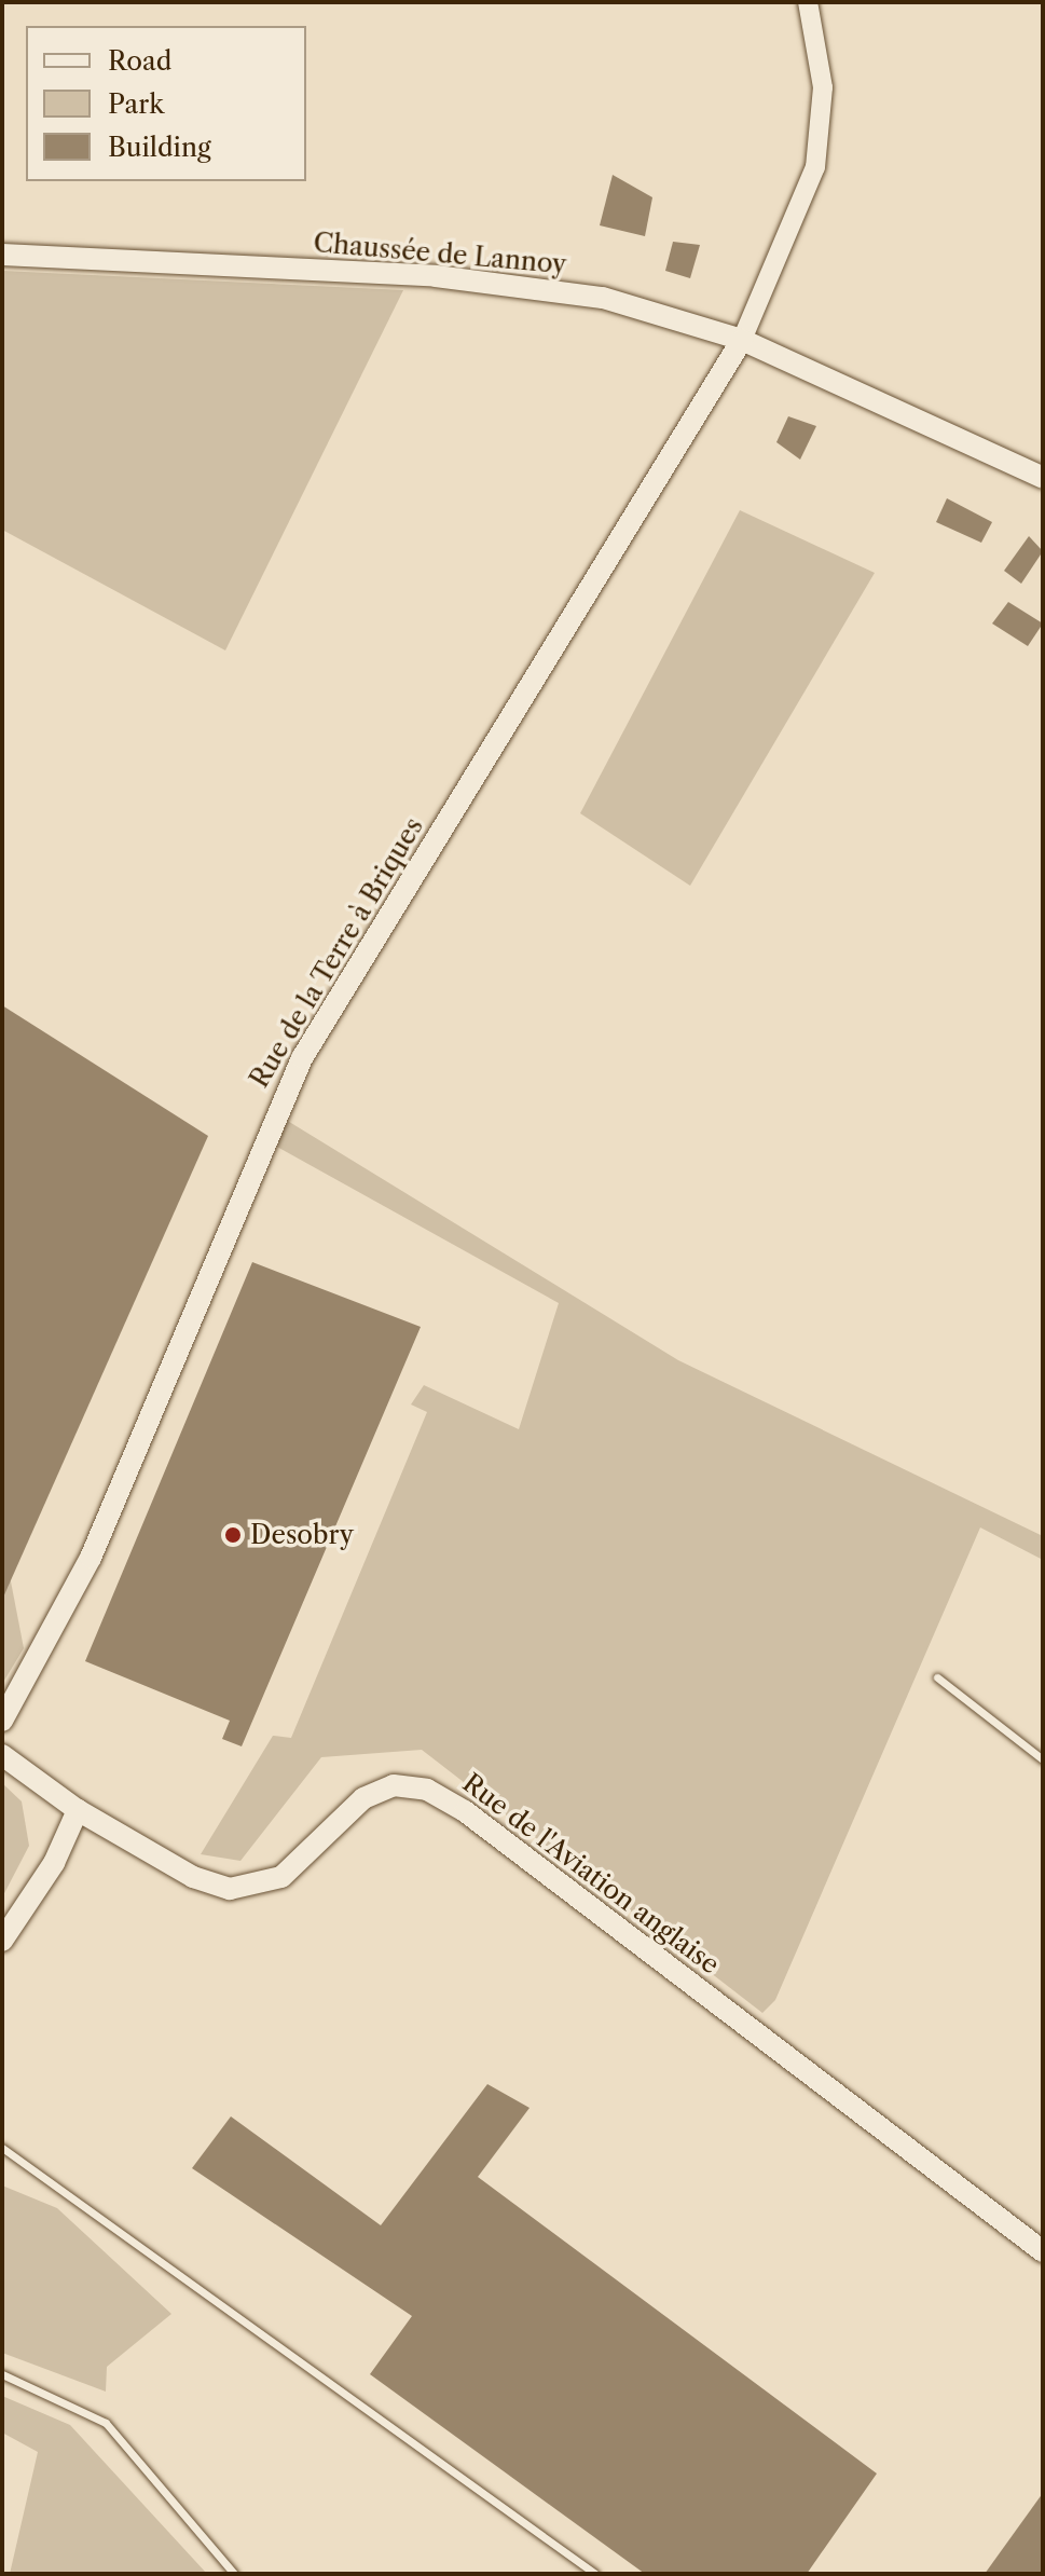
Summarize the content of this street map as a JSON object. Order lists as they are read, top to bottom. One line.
{"streets":{"main road":["Chaussée de Lannoy","Rue de la Terre à Briques","Rue de l'Aviation anglaise"]},"crossings":[["Chaussée de Lannoy","Rue de la Terre à Briques"]],"places":["Desobry"],"legend":["Road","Park","Building"]}
